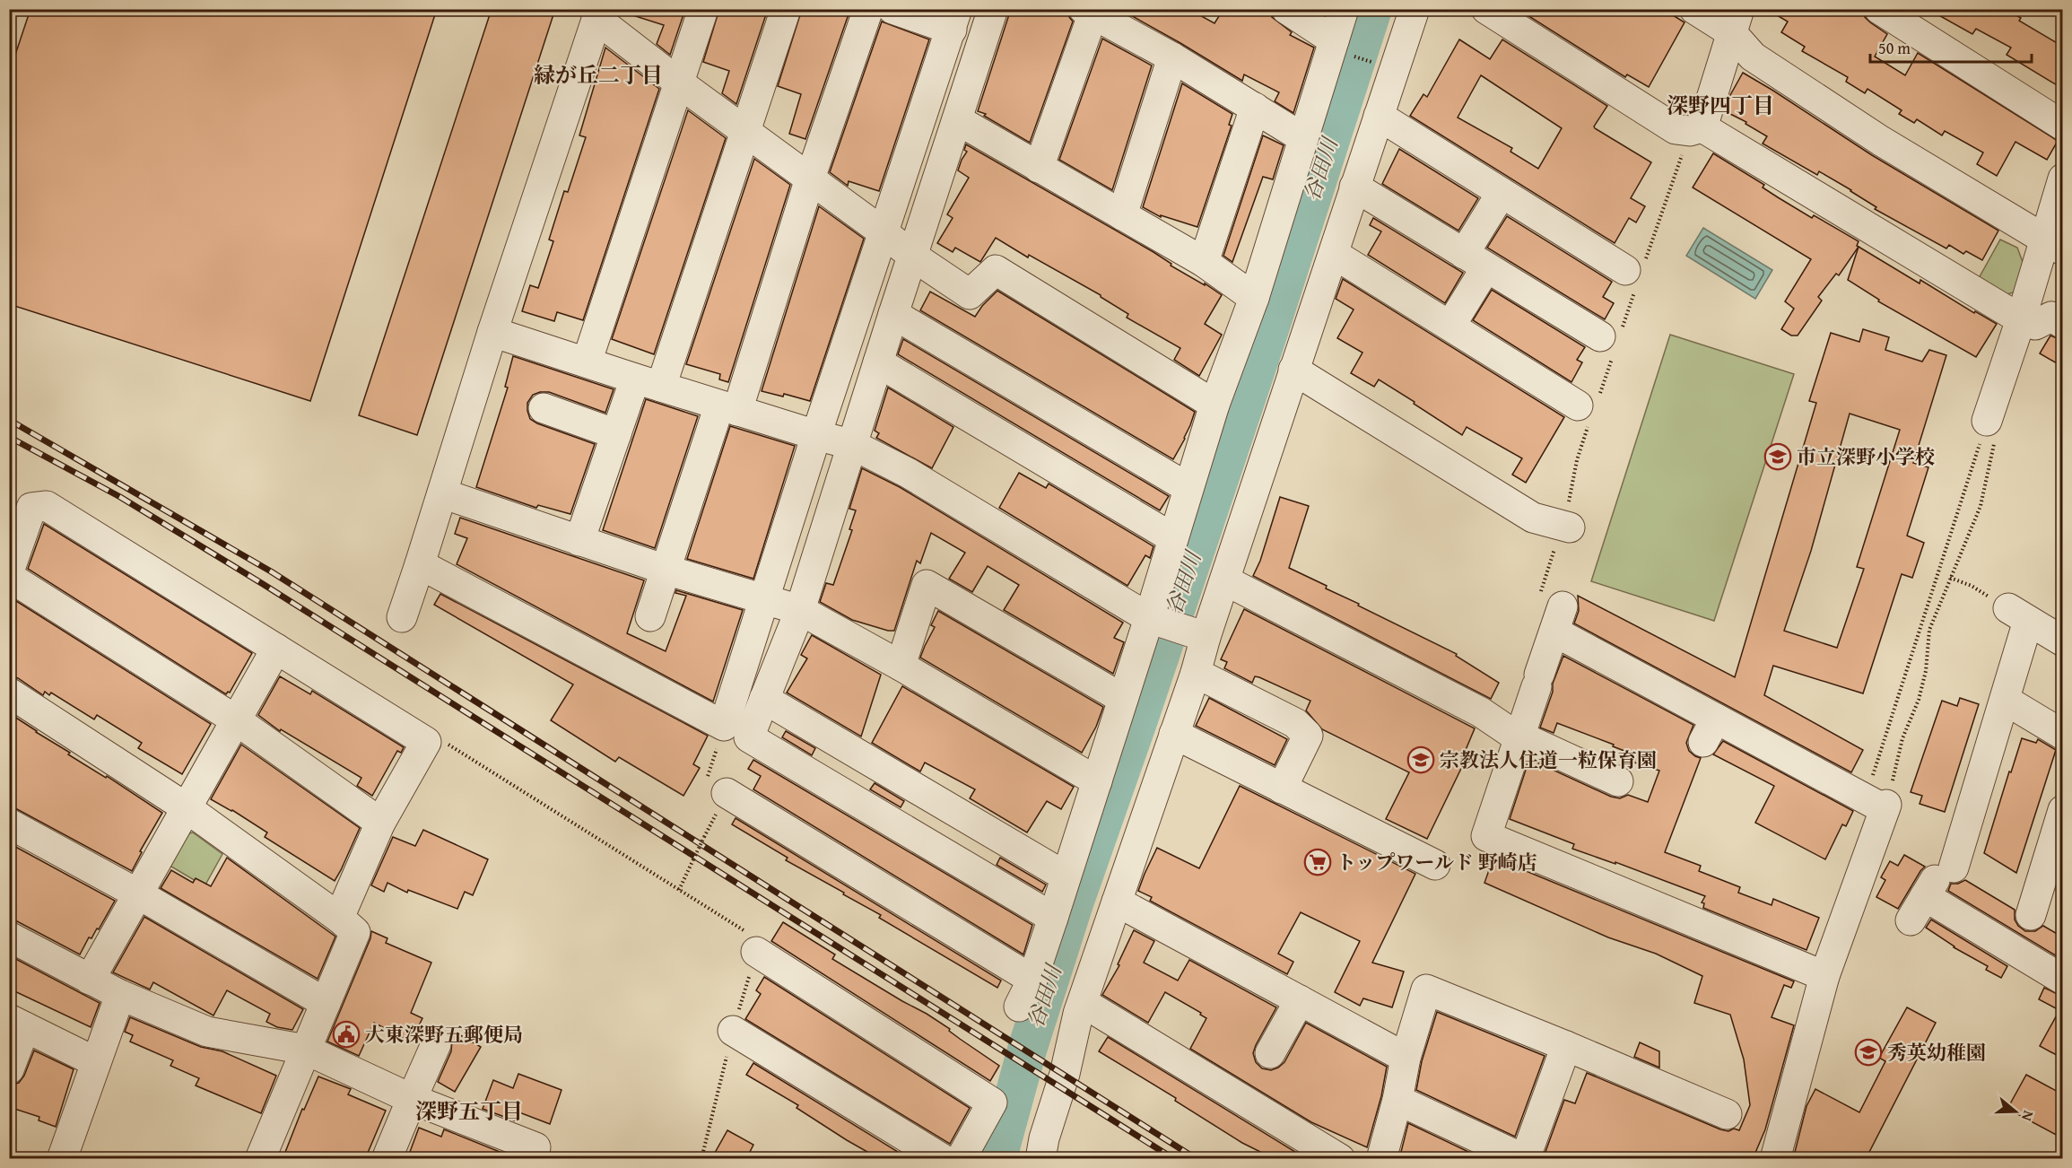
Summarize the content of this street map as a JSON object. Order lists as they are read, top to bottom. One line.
{"districts":["緑が丘二丁目","深野四丁目","深野五丁目"],"water":["谷田川"],"places":{"school or university":["市立深野小学校","宗教法人住道一粒保育園","秀英幼稚園"],"supermarket":["トップワールド 野崎店"],"public building":["大東深野五郵便局"]},"scale_bar":"50 m","north":"right"}
